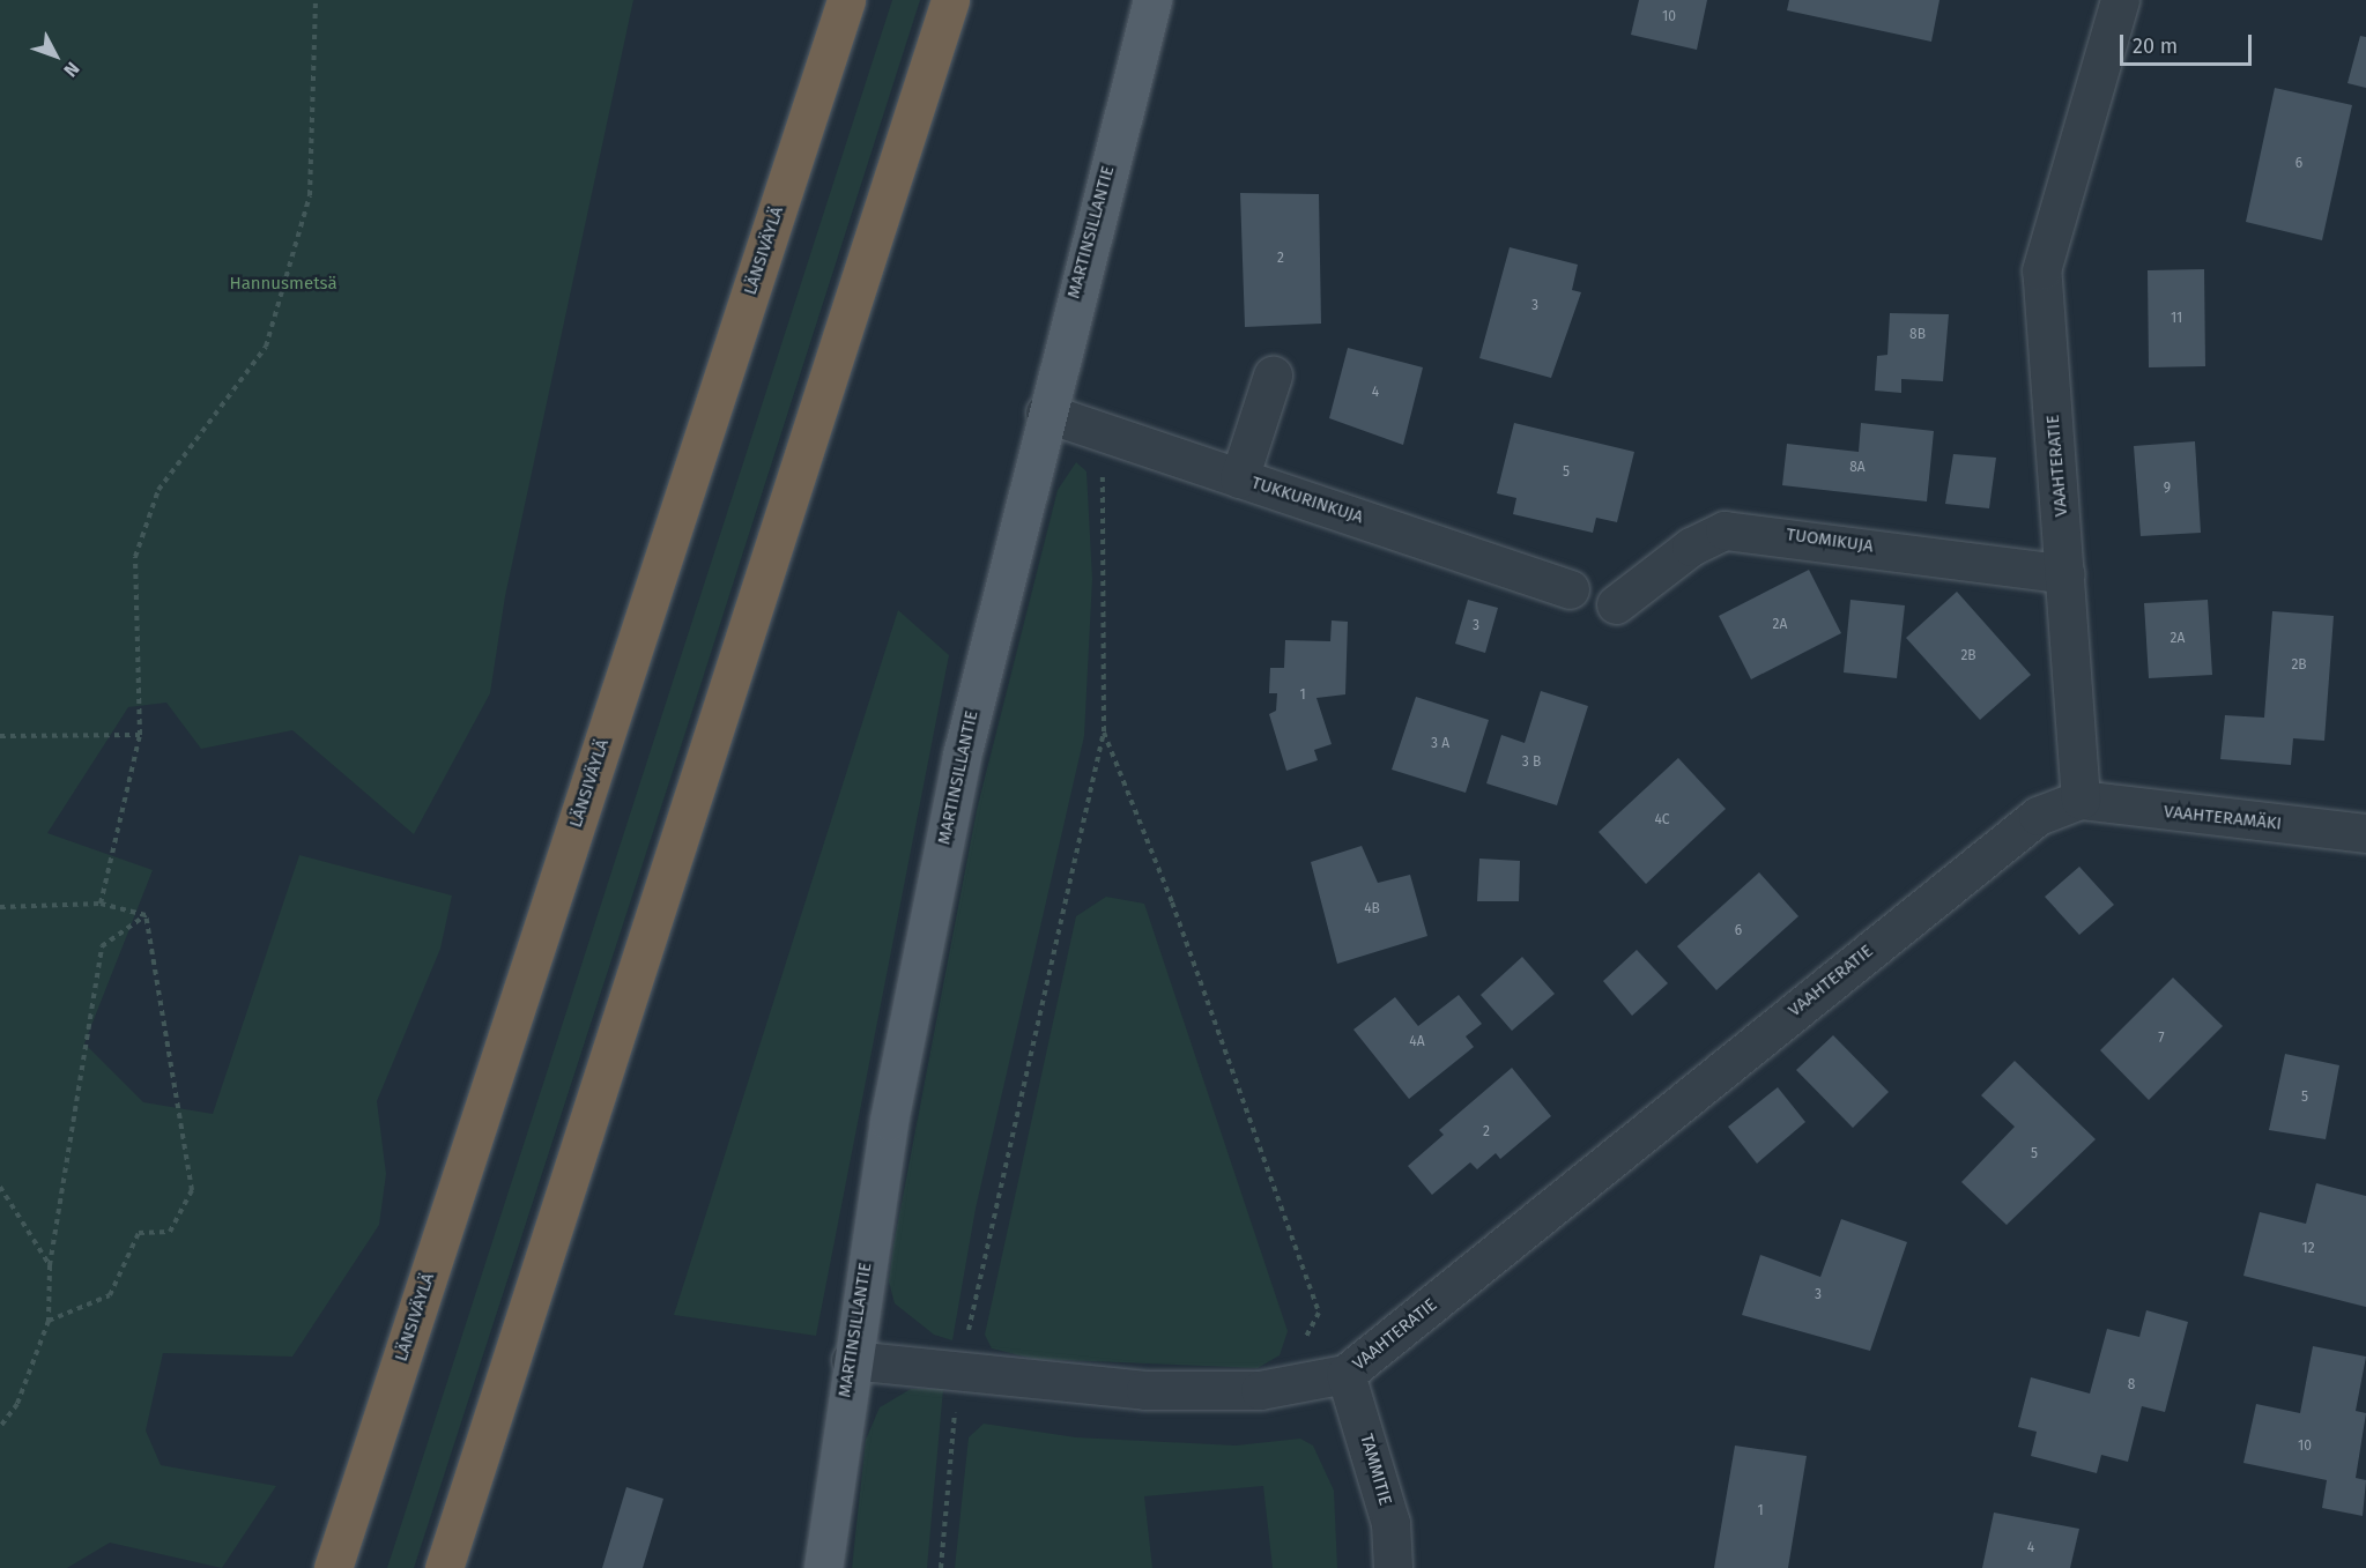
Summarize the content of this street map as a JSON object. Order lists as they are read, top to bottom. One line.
{"streets":{"highway":["LÄNSIVÄYLÄ"],"main road":["MARTINSILLANTIE"],"street":["VAAHTERATIE","TUKKURINKUJA","TUOMIKUJA","VAAHTERAMÄKI","TAMMITIE"]},"crossings":[["MARTINSILLANTIE","VAAHTERATIE"],["MARTINSILLANTIE","TUKKURINKUJA"],["VAAHTERATIE","TUOMIKUJA"],["VAAHTERATIE","VAAHTERAMÄKI"],["VAAHTERATIE","TAMMITIE"]],"parks":["Hannusmetsä"],"house_numbers":["10","6","2","3","11","8B","4","8A","5","9","2A","3","2A","2B","2B","1","3 A","3 B","4C","4B","6","7","4A","5","2","5","12","3","8","10","1","4"],"scale_bar":"20 m","north":"bottom right"}
